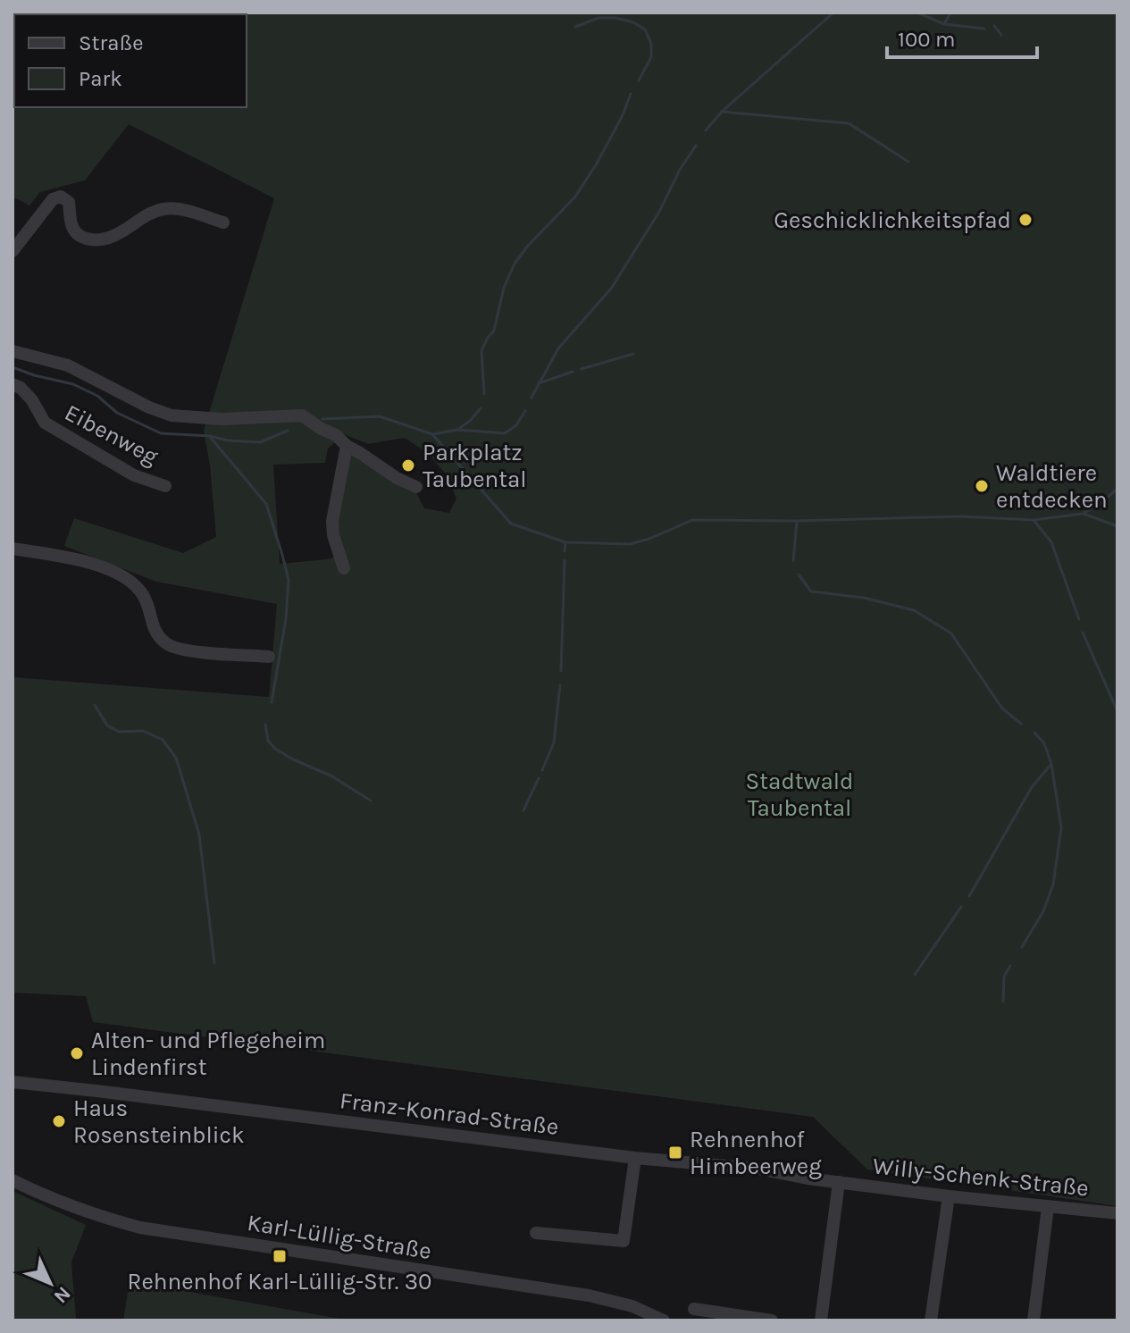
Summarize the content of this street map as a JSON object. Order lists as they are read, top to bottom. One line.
{"streets":{"street":["Eibenweg","Franz-Konrad-Straße","Willy-Schenk-Straße","Karl-Lüllig-Straße"]},"crossings":[["Franz-Konrad-Straße","Willy-Schenk-Straße"]],"parks":["Stadtwald Taubental"],"places":{"other":["Geschicklichkeitspfad","Parkplatz Taubental","Waldtiere entdecken","Alten- und Pflegeheim Lindenfirst","Haus Rosensteinblick"],"transit":["Rehnenhof Himbeerweg","Rehnenhof Karl-Lüllig-Str. 30"]},"legend":["Straße","Park"],"scale_bar":"100 m","north":"bottom right"}
